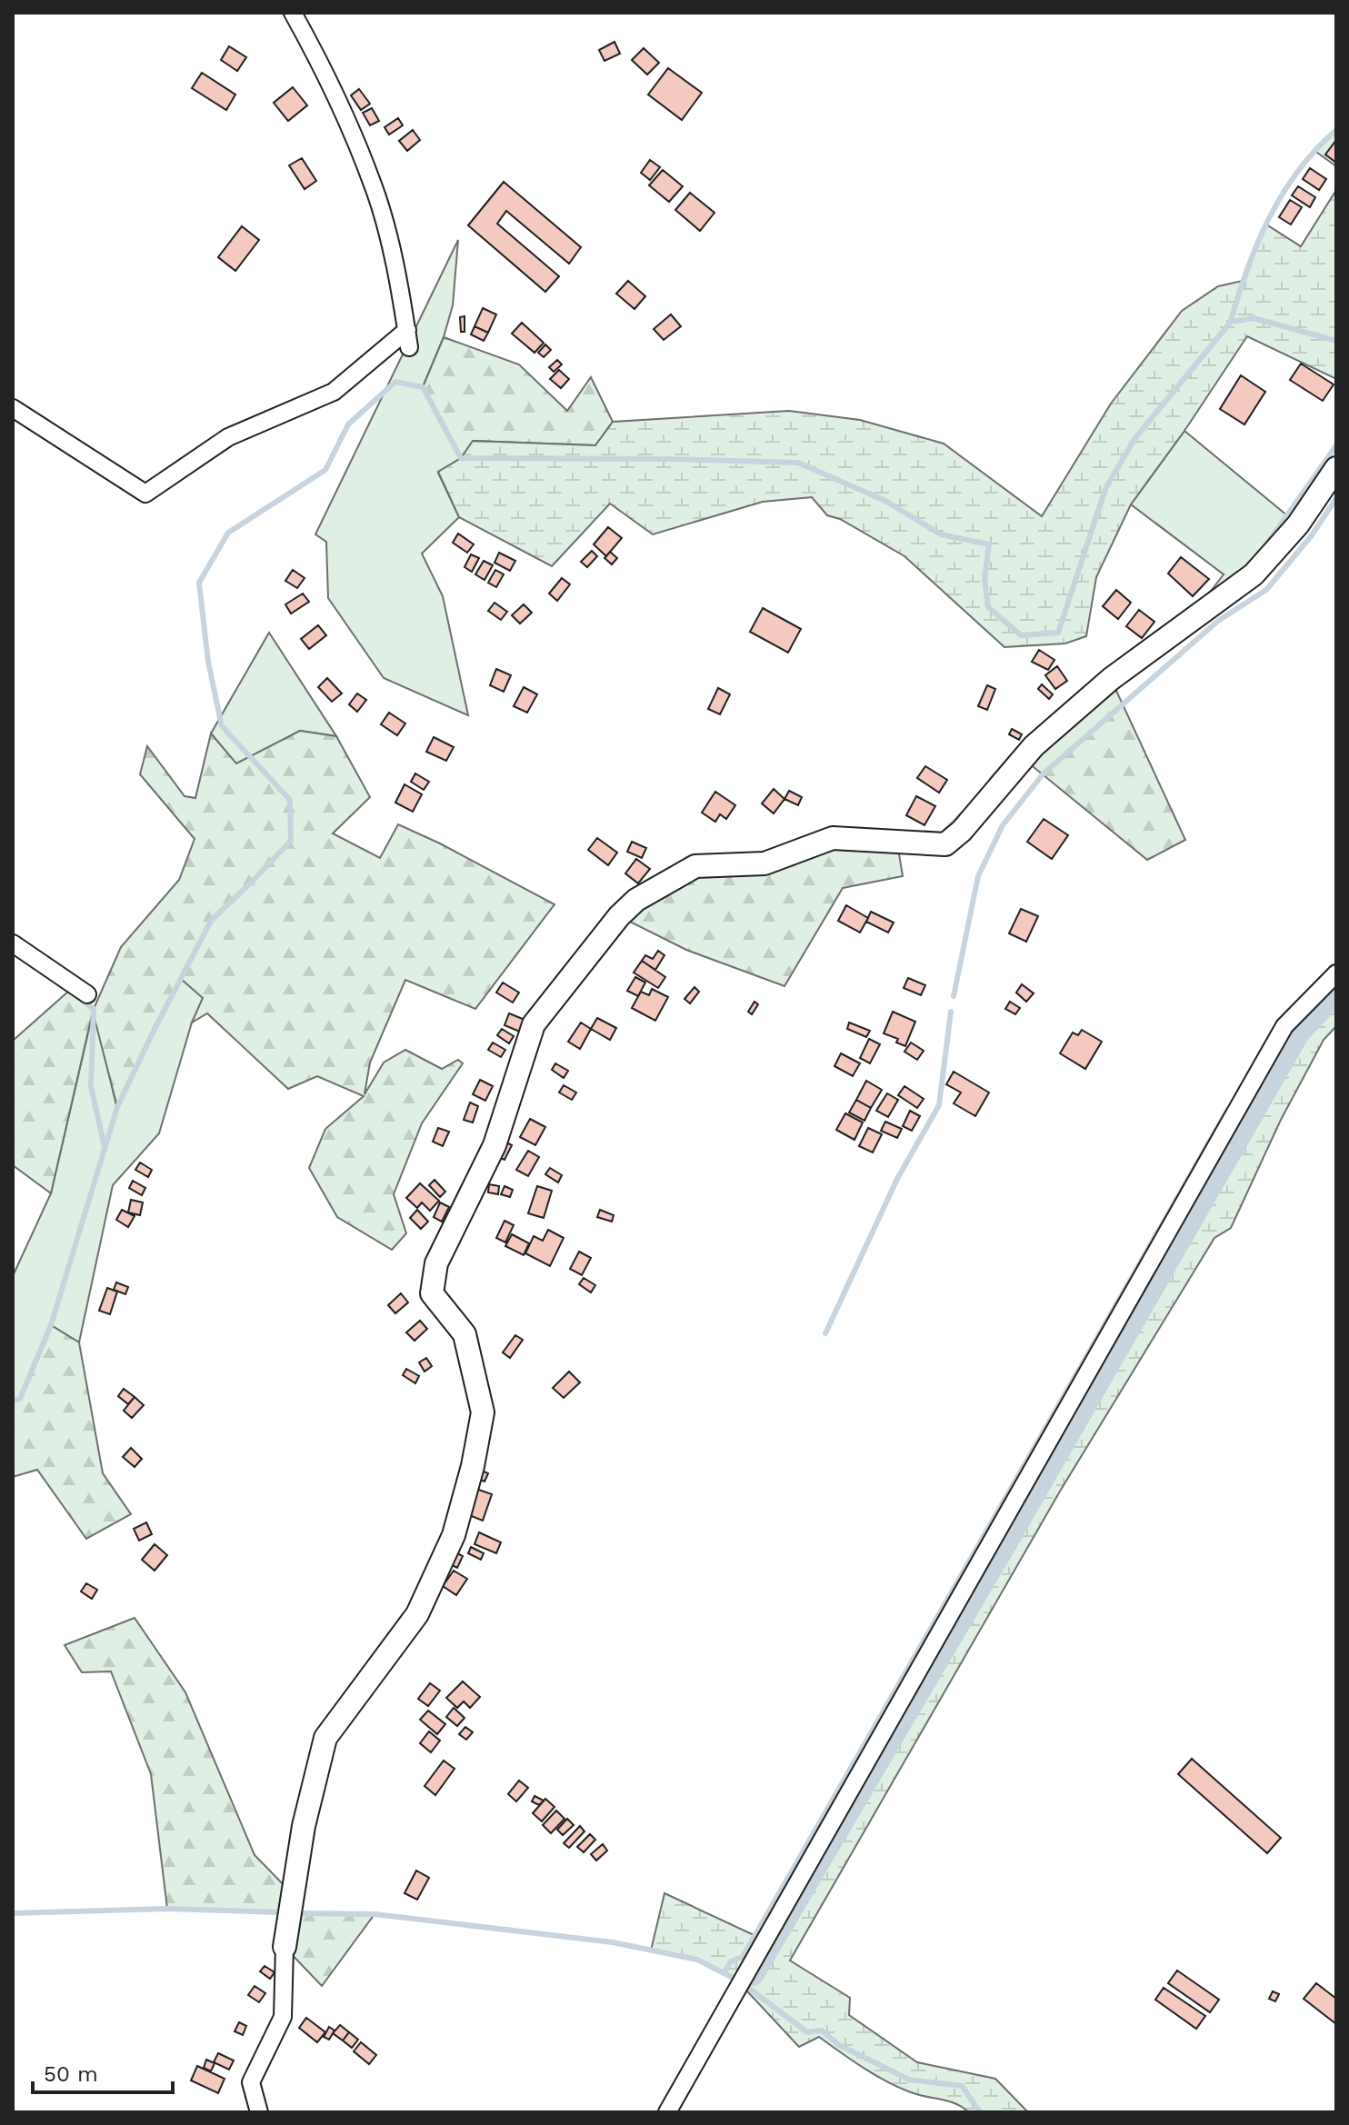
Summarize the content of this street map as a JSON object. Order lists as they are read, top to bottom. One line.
{"scale_bar":"50 m"}
